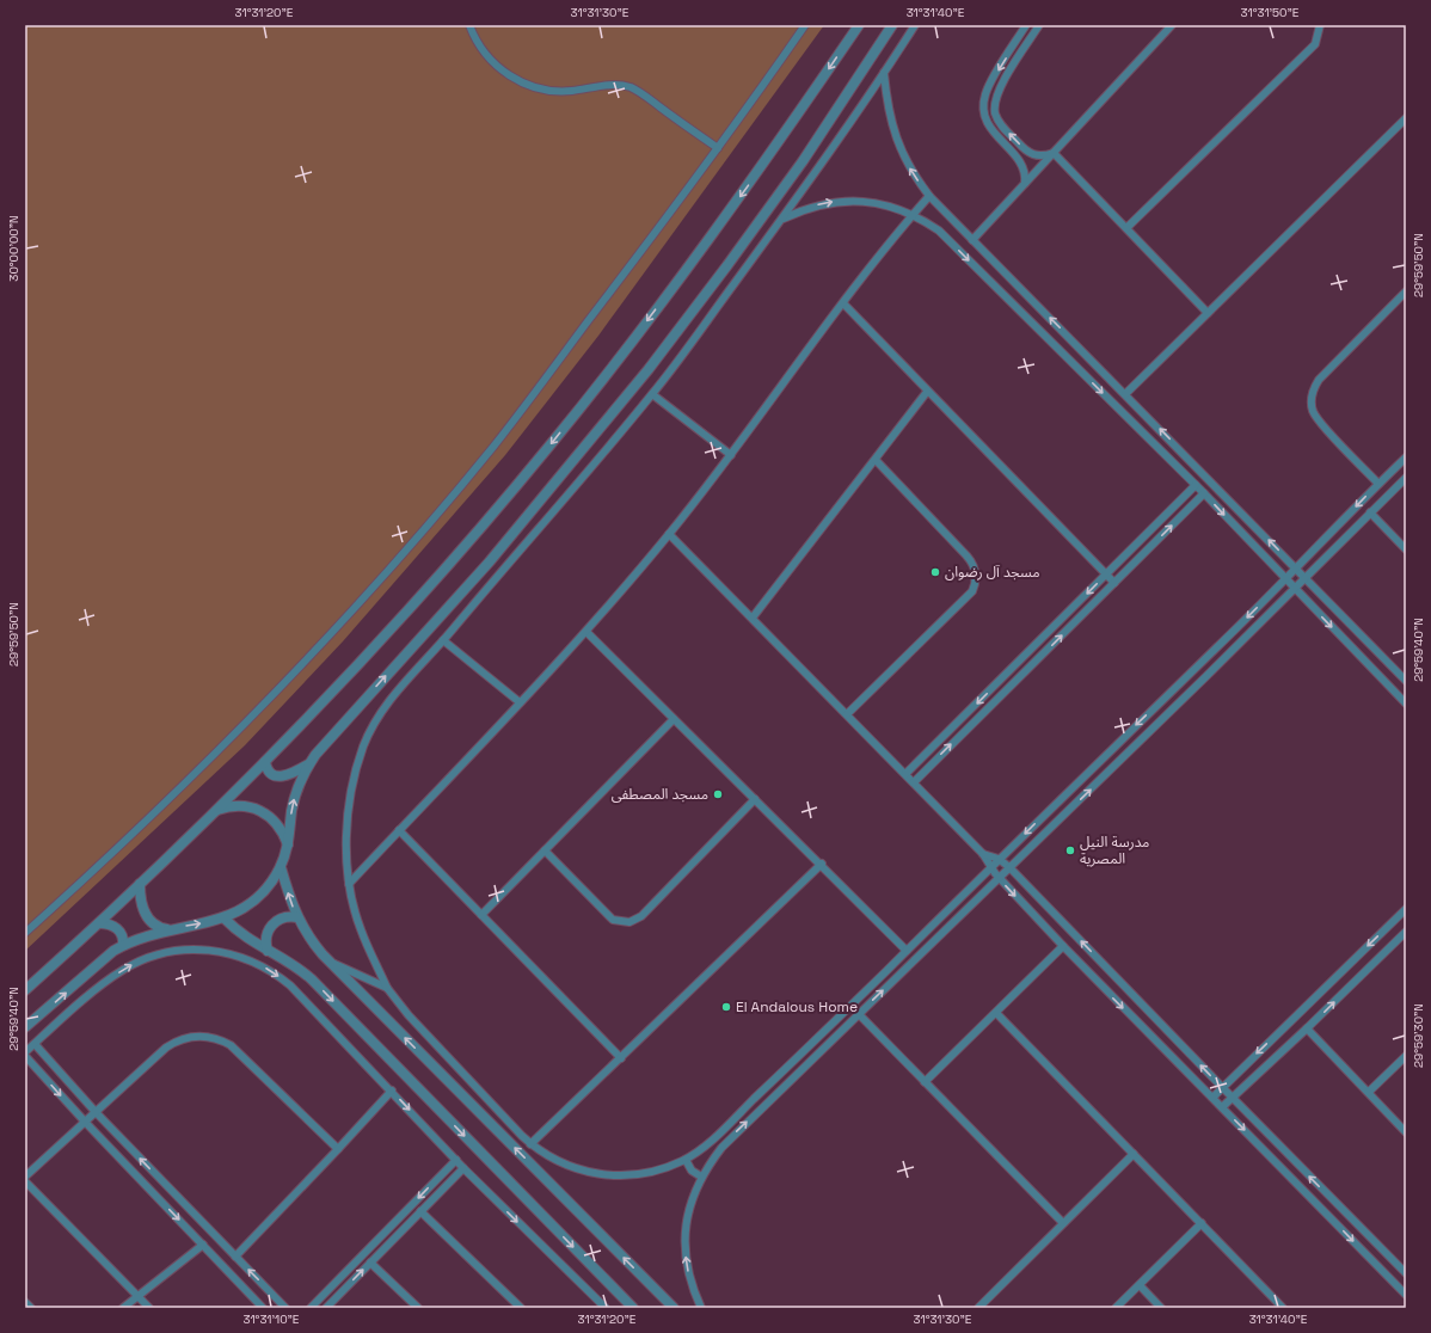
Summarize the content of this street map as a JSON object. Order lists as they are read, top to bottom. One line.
{"places":["مسجد آل رضوان","مسجد المصطفى","مدرسة النيل المصرية","El Andalous Home"],"coordinates":["31°31'20\"E","31°31'30\"E","31°31'40\"E","31°31'50\"E","30°00'00\"N","29°59'50\"N","29°59'40\"N","29°59'30\"N","31°31'10\"E"]}
